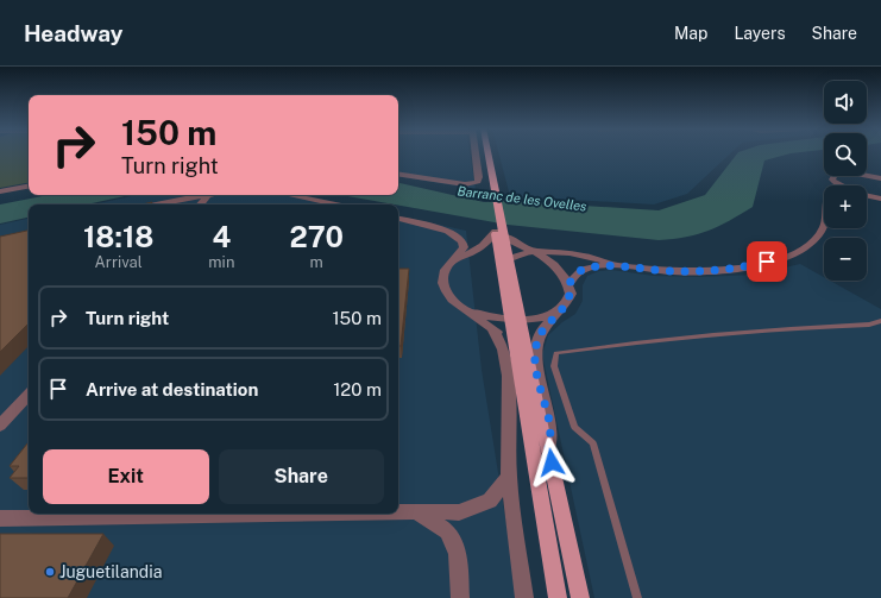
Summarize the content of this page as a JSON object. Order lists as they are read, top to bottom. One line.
{"water":["Barranc de les Ovelles"],"places":["Juguetilandia"],"page":{"header":"Headway","nav":["Map","Layers","Share"],"map_buttons":["+","−"],"turn":["150 m","Turn right"],"eta":["18:18","Arrival","4","min","270","m"],"list":[{"name":"Turn right","value":"150 m"},{"name":"Arrive at destination","value":"120 m"}],"buttons":["Exit","Share"]}}
